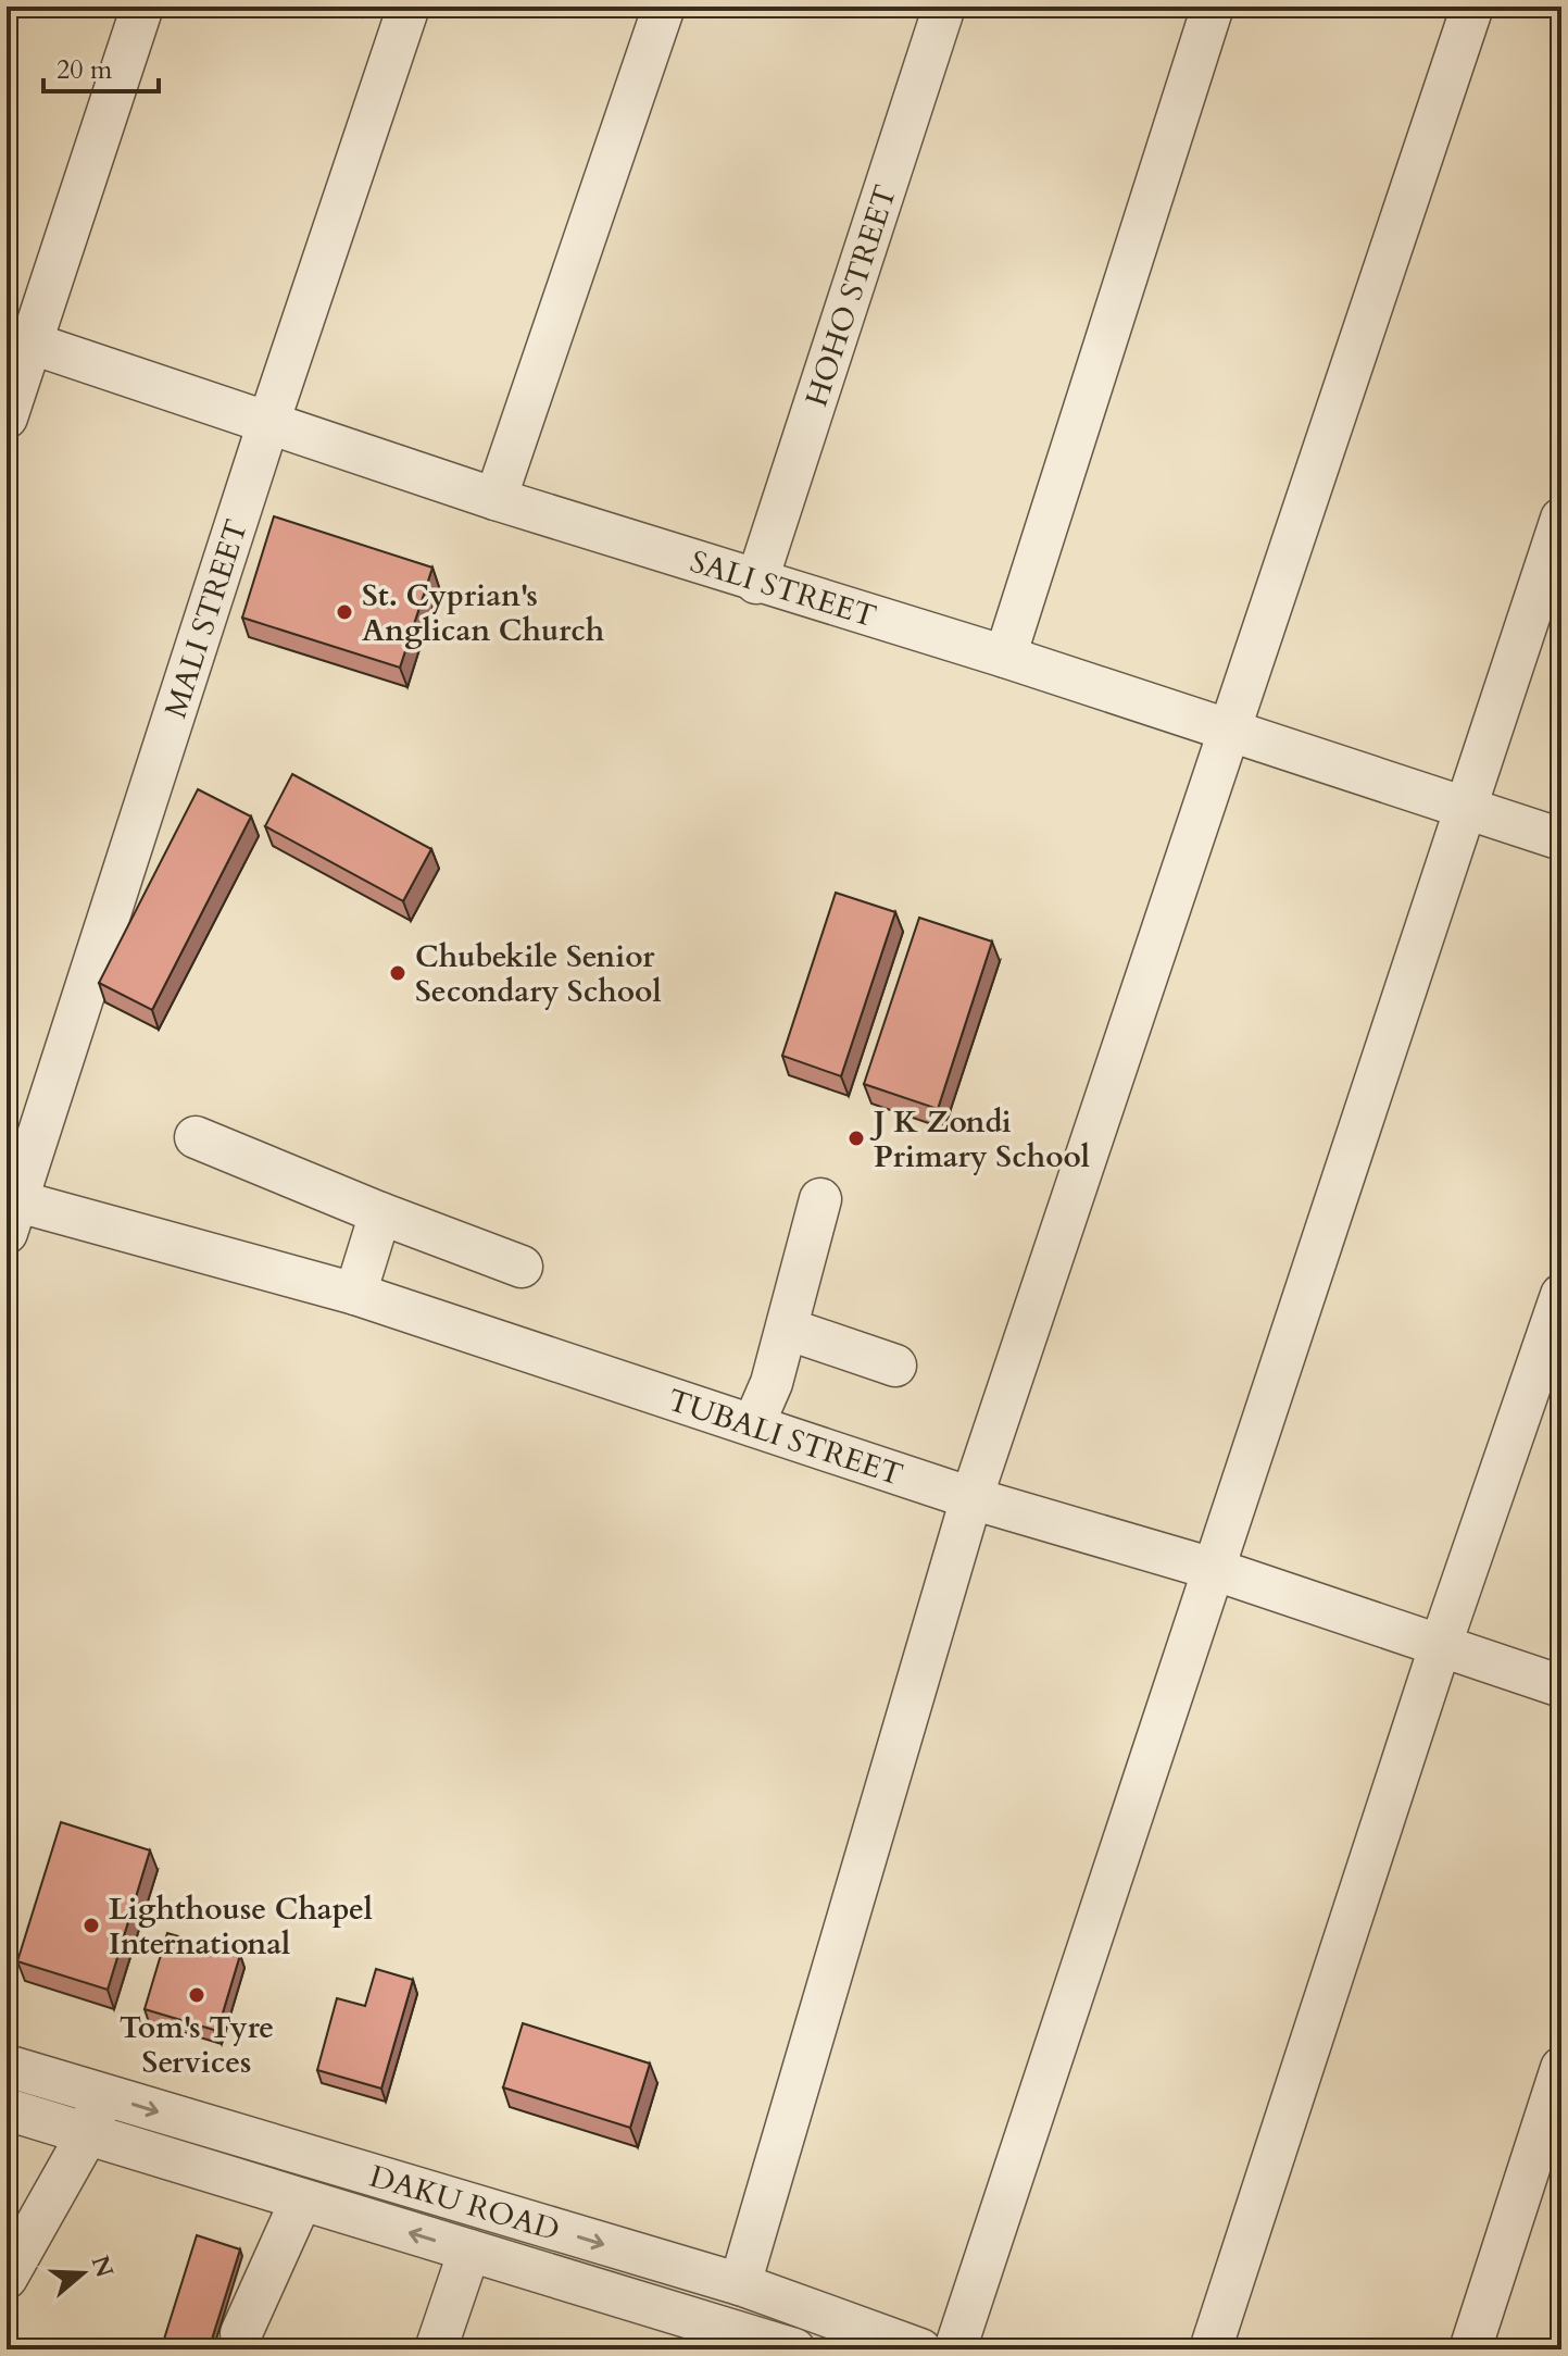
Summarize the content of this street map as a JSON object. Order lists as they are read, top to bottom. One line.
{"streets":{"street":["HOHO STREET","SALI STREET","MALI STREET","TUBALI STREET","DAKU ROAD"]},"crossings":[["HOHO STREET","SALI STREET"],["SALI STREET","MALI STREET"],["MALI STREET","TUBALI STREET"]],"places":["St. Cyprian's Anglican Church","Chubekile Senior Secondary School","J K Zondi Primary School","Lighthouse Chapel International","Tom's Tyre Services"],"scale_bar":"20 m","north":"right"}
